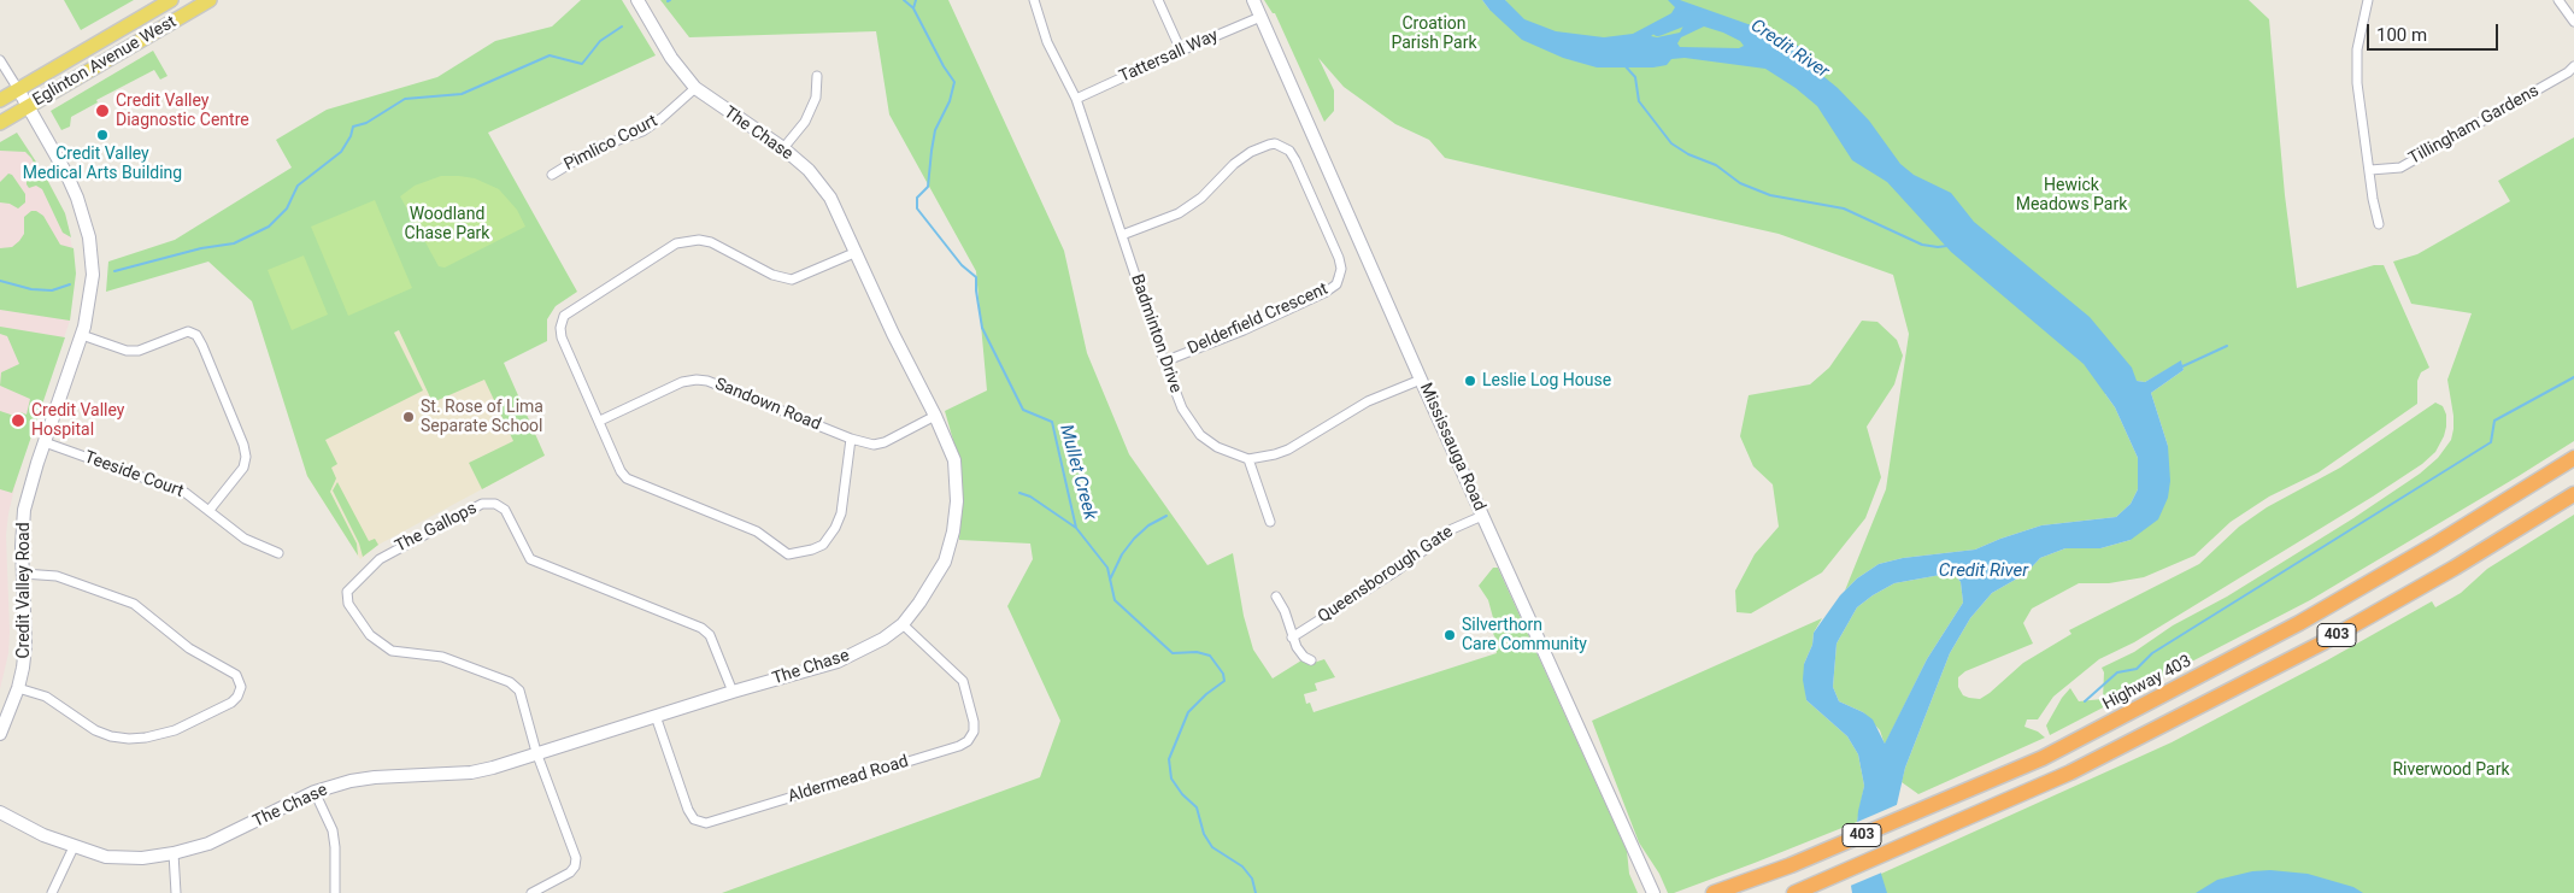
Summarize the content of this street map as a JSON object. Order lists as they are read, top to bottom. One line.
{"streets":{"highway":["403","Highway 403"],"main road":["Eglinton Avenue West"],"street":["Tattersall Way","Tillingham Gardens","The Chase","Pimlico Court","Delderfield Crescent","Badminton Drive","Sandown Road","Mississauga Road","Teeside Court","The Gallops","Queensborough Gate","Credit Valley Road","Aldermead Road"]},"crossings":[["Tattersall Way","Badminton Drive"],["Tattersall Way","Mississauga Road"],["Eglinton Avenue West","Credit Valley Road"],["The Chase","Pimlico Court"],["The Chase","Sandown Road"],["The Chase","The Gallops"],["The Chase","Aldermead Road"],["Delderfield Crescent","Badminton Drive"],["Mississauga Road","Queensborough Gate"],["Teeside Court","Credit Valley Road"]],"water":["Credit River","Mullet Creek"],"parks":["Croation Parish Park","Hewick Meadows Park","Woodland Chase Park","Riverwood Park"],"places":["Credit Valley Diagnostic Centre","Credit Valley Medical Arts Building","Leslie Log House","St. Rose of Lima Separate School","Credit Valley Hospital","Silverthorn Care Community"],"scale_bar":"100 m"}
